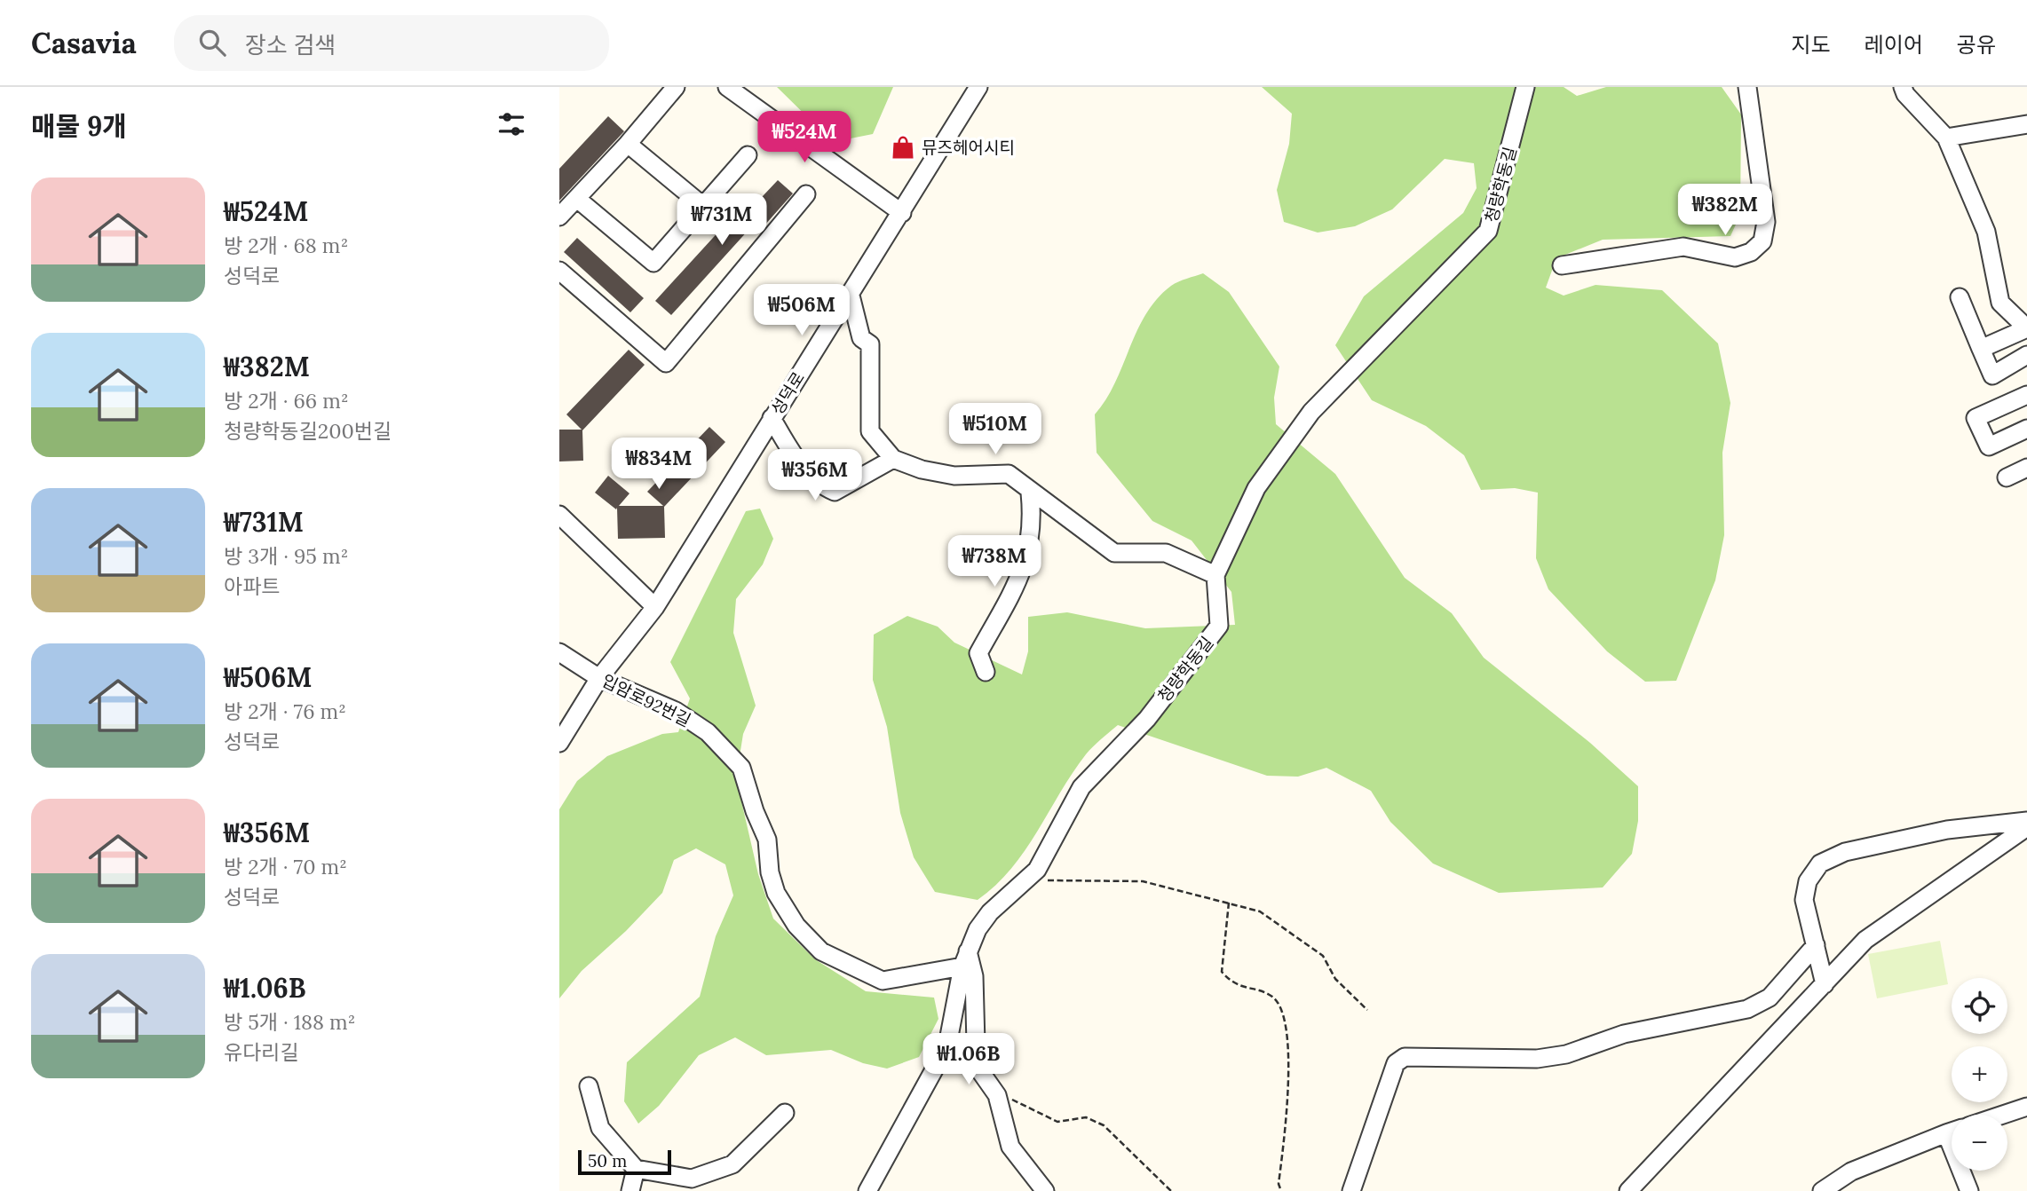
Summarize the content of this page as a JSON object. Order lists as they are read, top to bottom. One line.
{"streets":{"street":["청량학동길","성덕로","입암로92번길"]},"crossings":[["청량학동길","입암로92번길"],["성덕로","입암로92번길"]],"places":{"shop":["뮤즈헤어시티"]},"scale_bar":"50 m","page":{"header":"Casavia","search":"장소 검색","nav":["지도","레이어","공유"],"heading":"매물 9개","price":["₩524M","₩382M","₩731M","₩506M","₩510M","₩834M","₩356M","₩738M","₩1.06B"],"list":[{"name":"₩524M","note":"방 2개 · 68 m² · 성덕로"},{"name":"₩382M","note":"방 2개 · 66 m² · 청량학동길200번길"},{"name":"₩731M","note":"방 3개 · 95 m² · 아파트"},{"name":"₩506M","note":"방 2개 · 76 m² · 성덕로"},{"name":"₩356M","note":"방 2개 · 70 m² · 성덕로"},{"name":"₩1.06B","note":"방 5개 · 188 m² · 유다리길"}],"map_buttons":["+","−"],"scale":"50 m"}}
